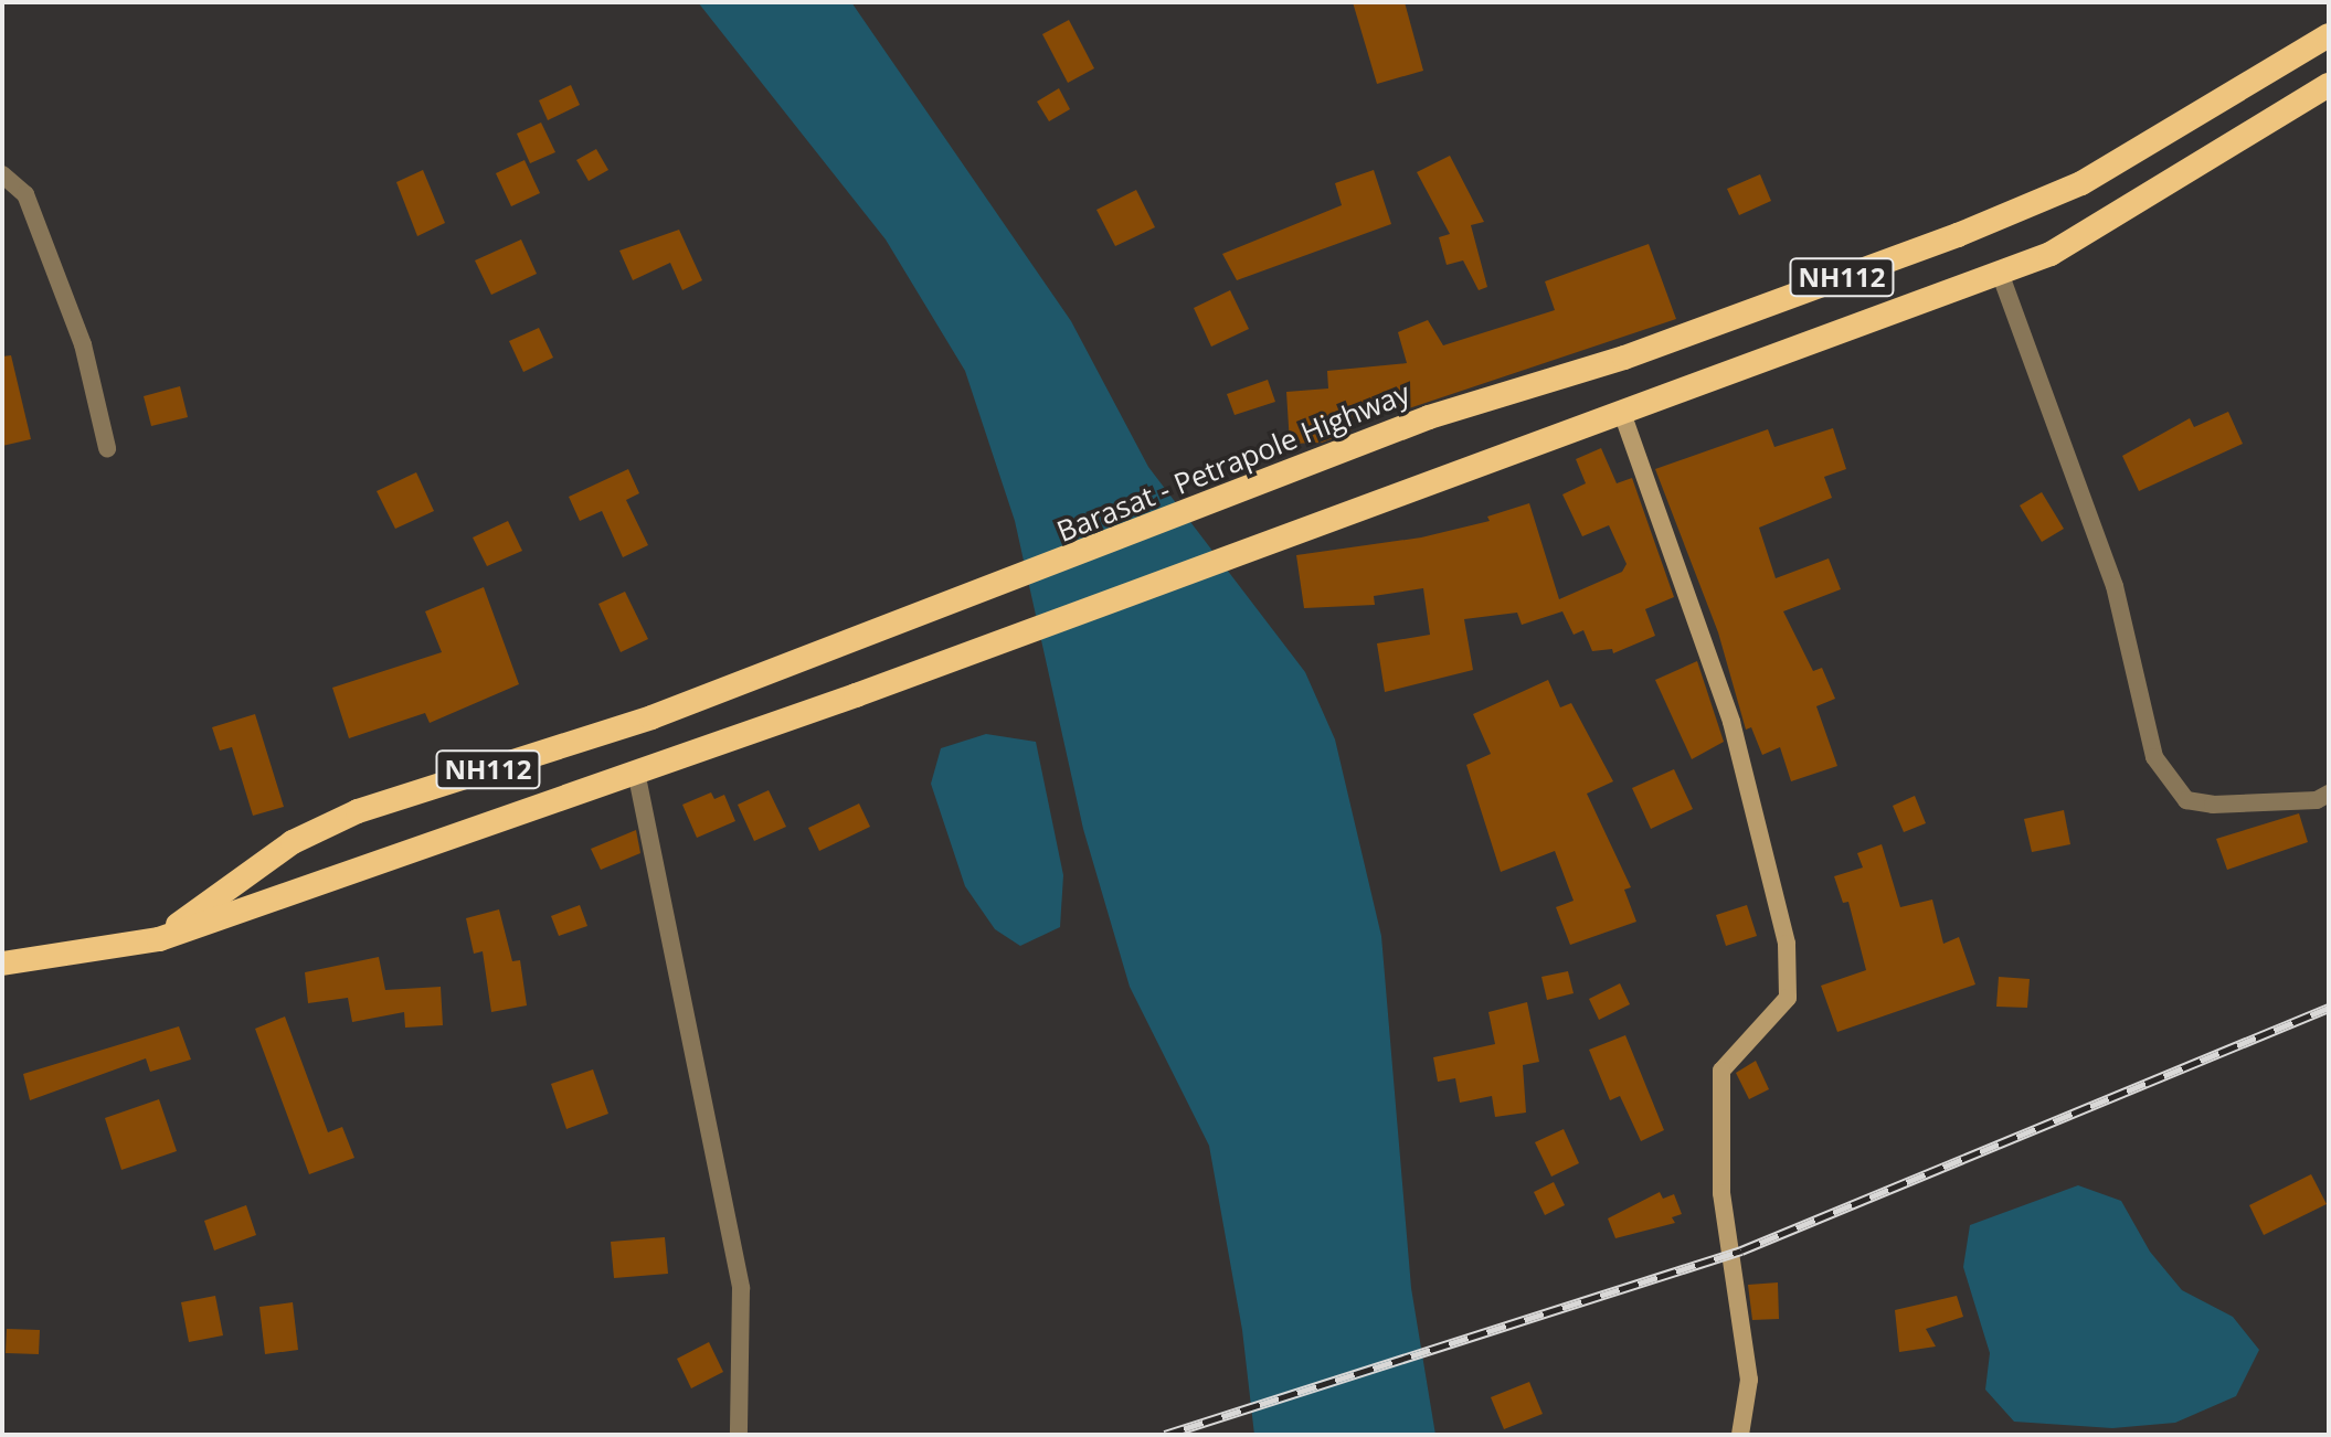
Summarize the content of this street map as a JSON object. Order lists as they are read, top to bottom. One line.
{"streets":{"highway":["NH112","Barasat - Petrapole Highway"]}}
